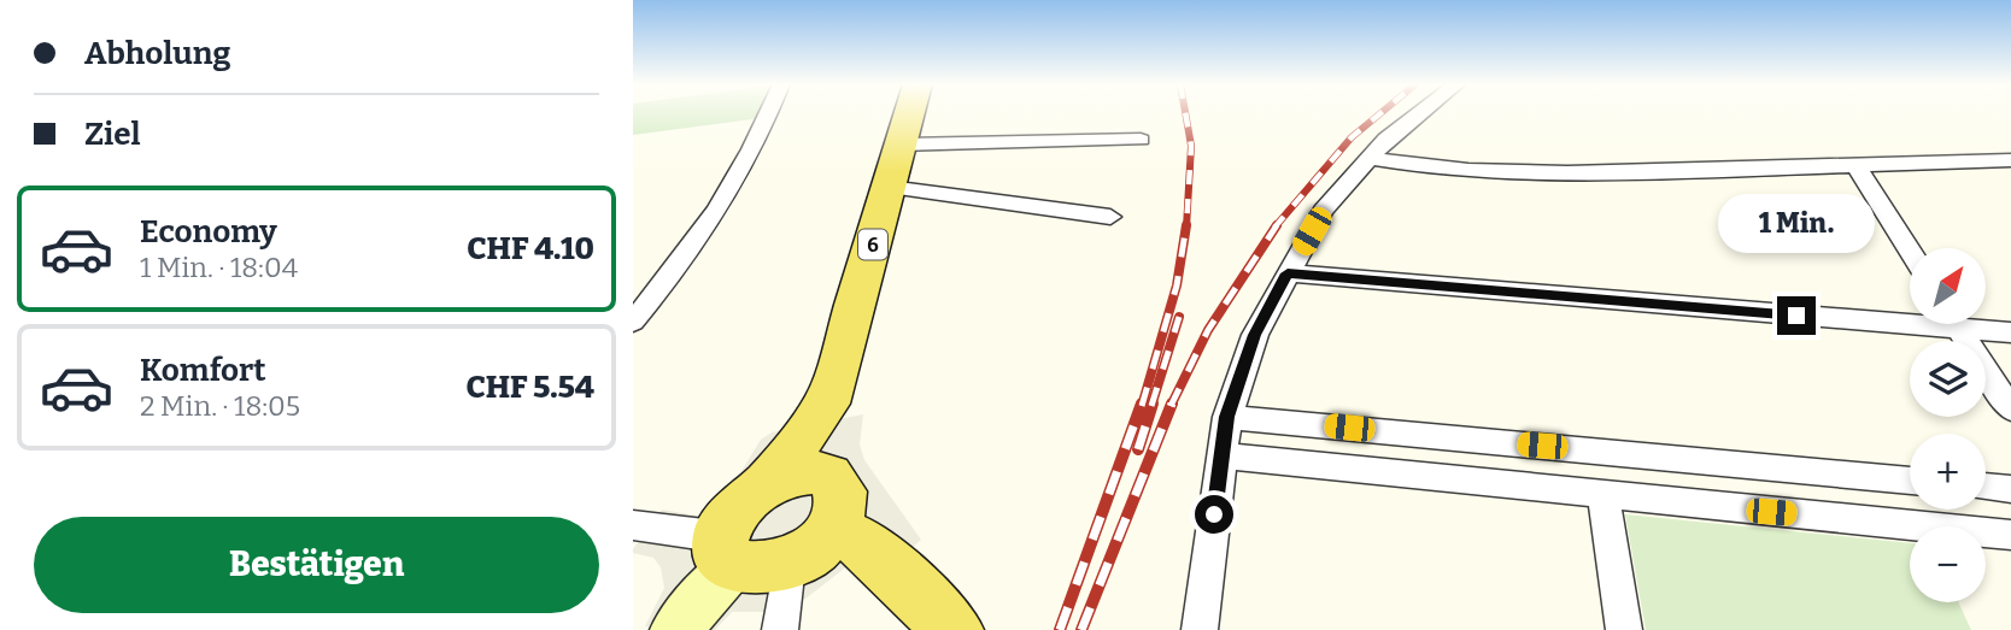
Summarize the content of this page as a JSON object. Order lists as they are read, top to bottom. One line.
{"streets":{"main road":["6"]},"north":"top right","page":{"banner":["Abholung","Ziel"],"list":[{"name":"Economy","note":"1 Min. · 18:04","value":"CHF 4.10"},{"name":"Komfort","note":"2 Min. · 18:05","value":"CHF 5.54"}],"bubble":"1 Min.","map_buttons":["+","−"],"buttons":"Bestätigen"}}
